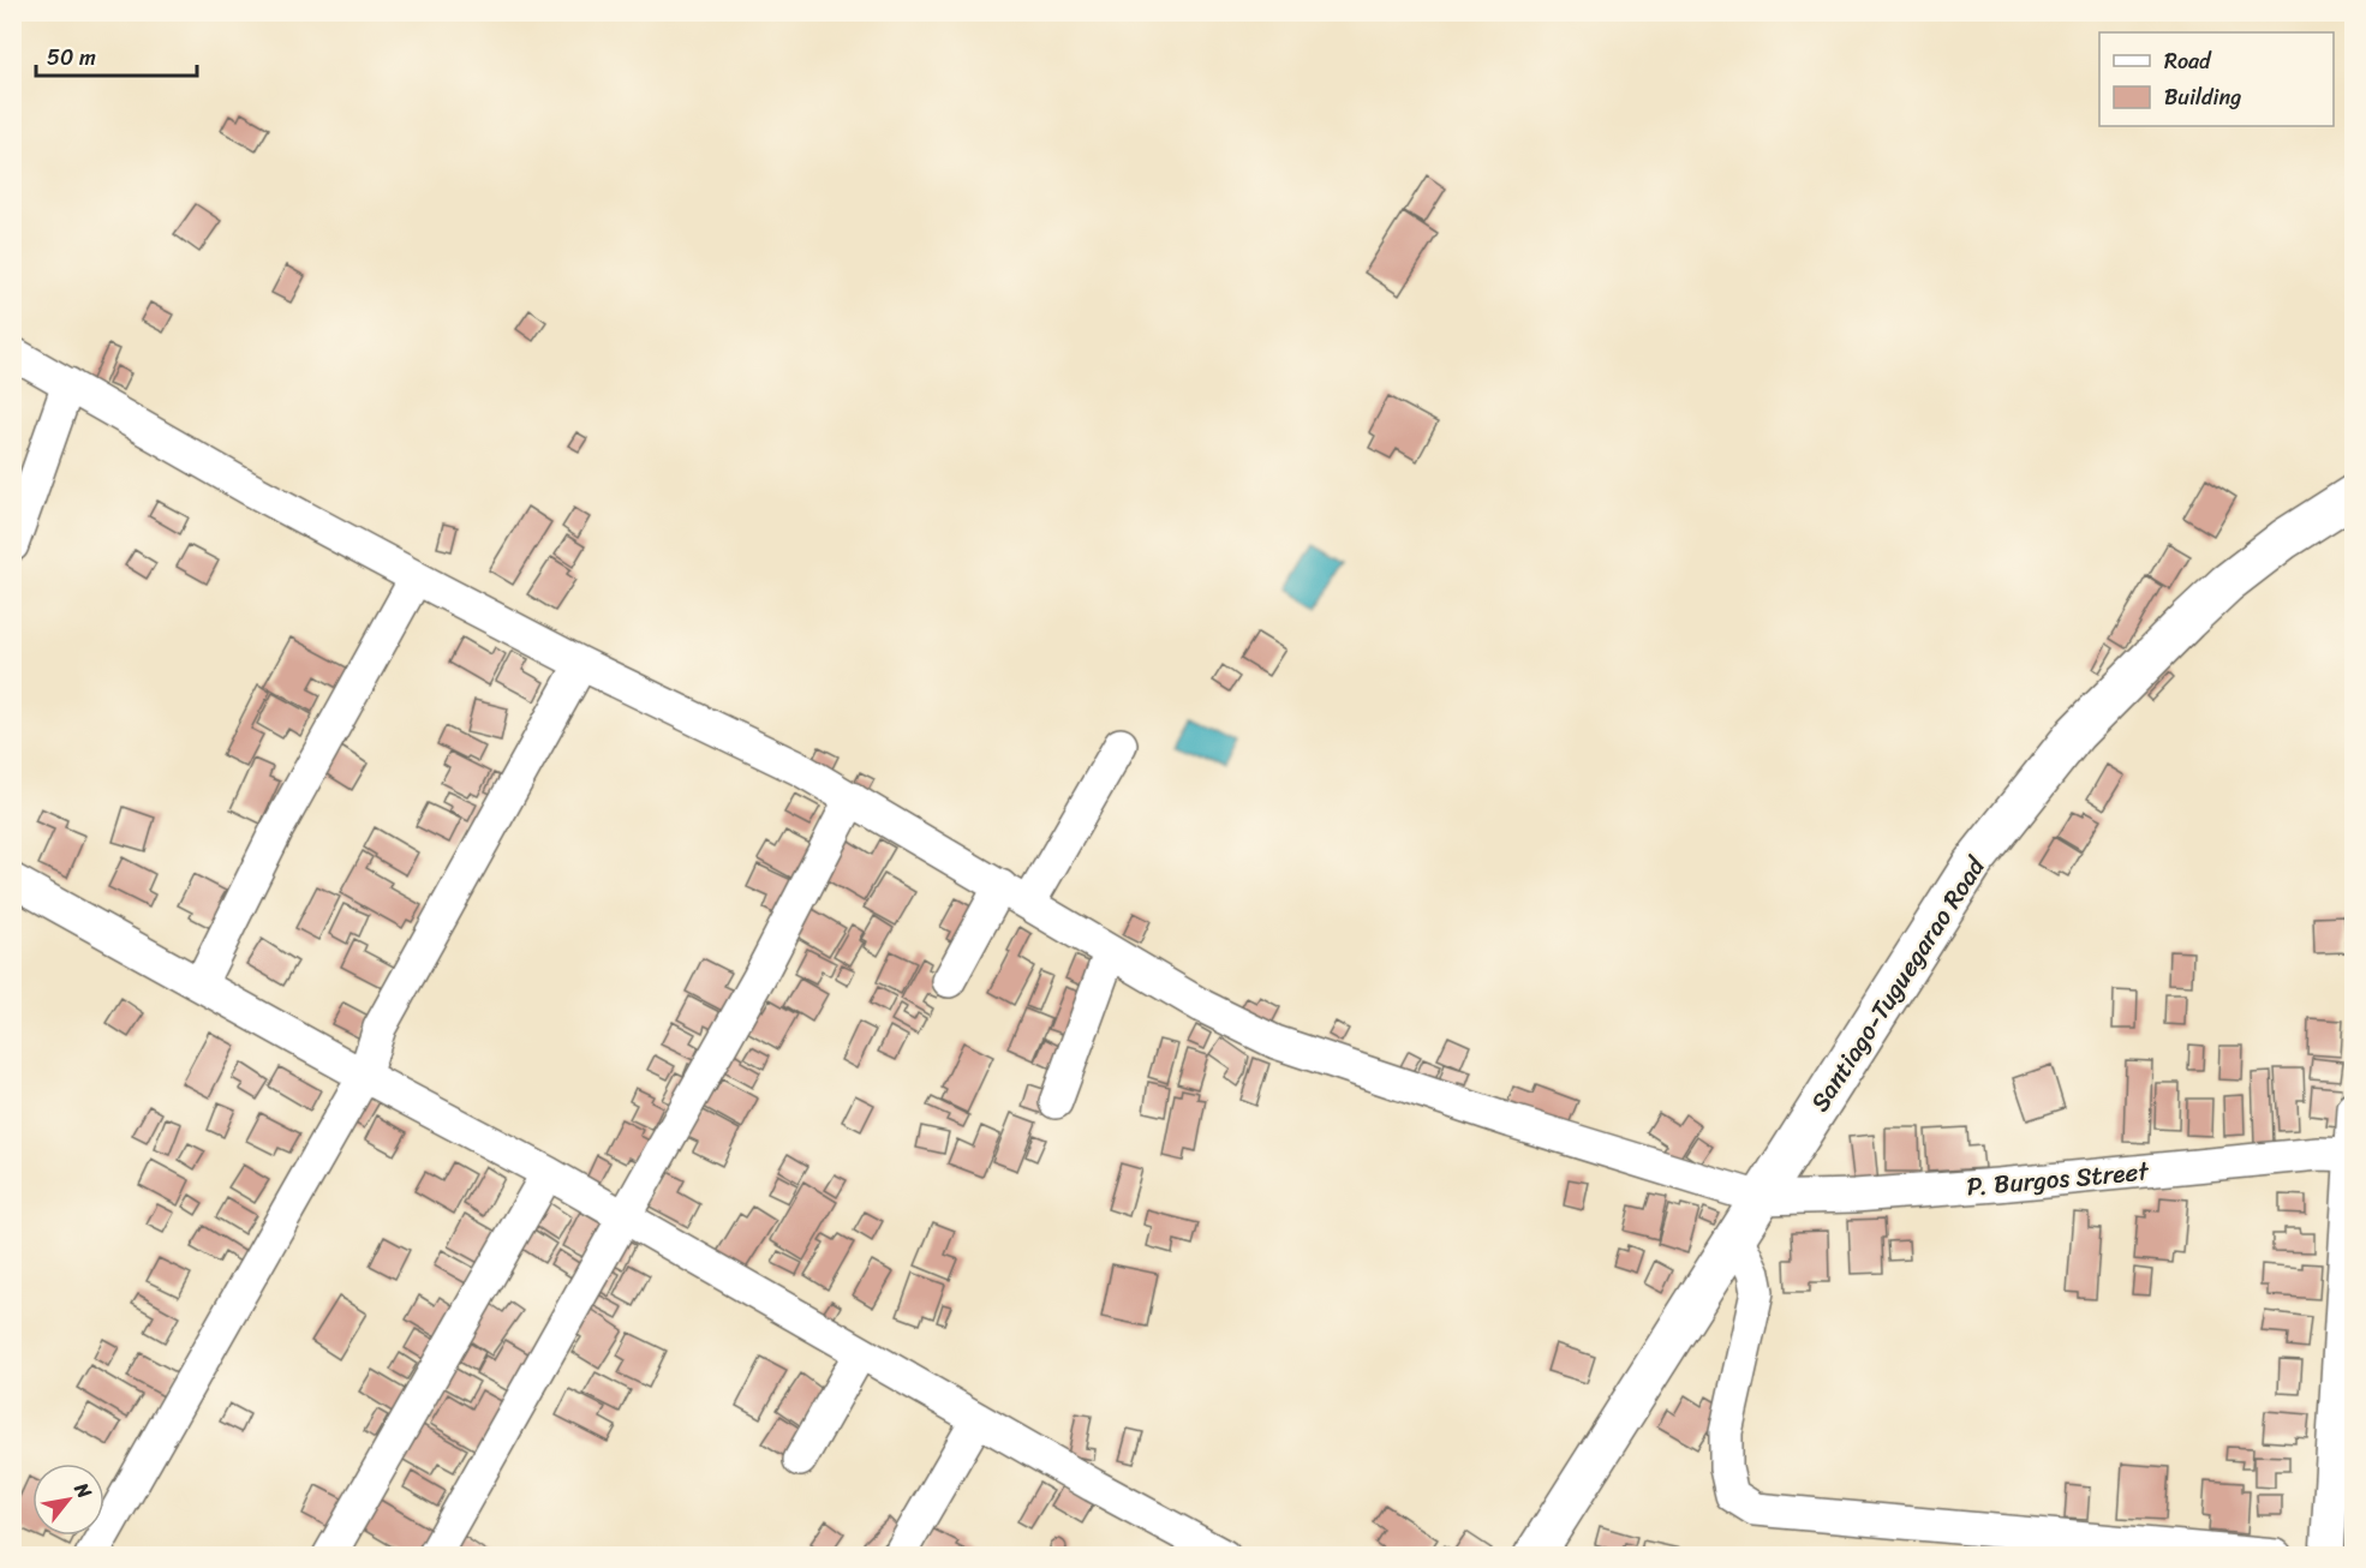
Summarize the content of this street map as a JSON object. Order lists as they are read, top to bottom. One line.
{"streets":{"highway":["Santiago-Tuguegarao Road"],"street":["P. Burgos Street"]},"crossings":[["Santiago-Tuguegarao Road","P. Burgos Street"]],"legend":["Road","Building"],"scale_bar":"50 m","north":"top right"}
